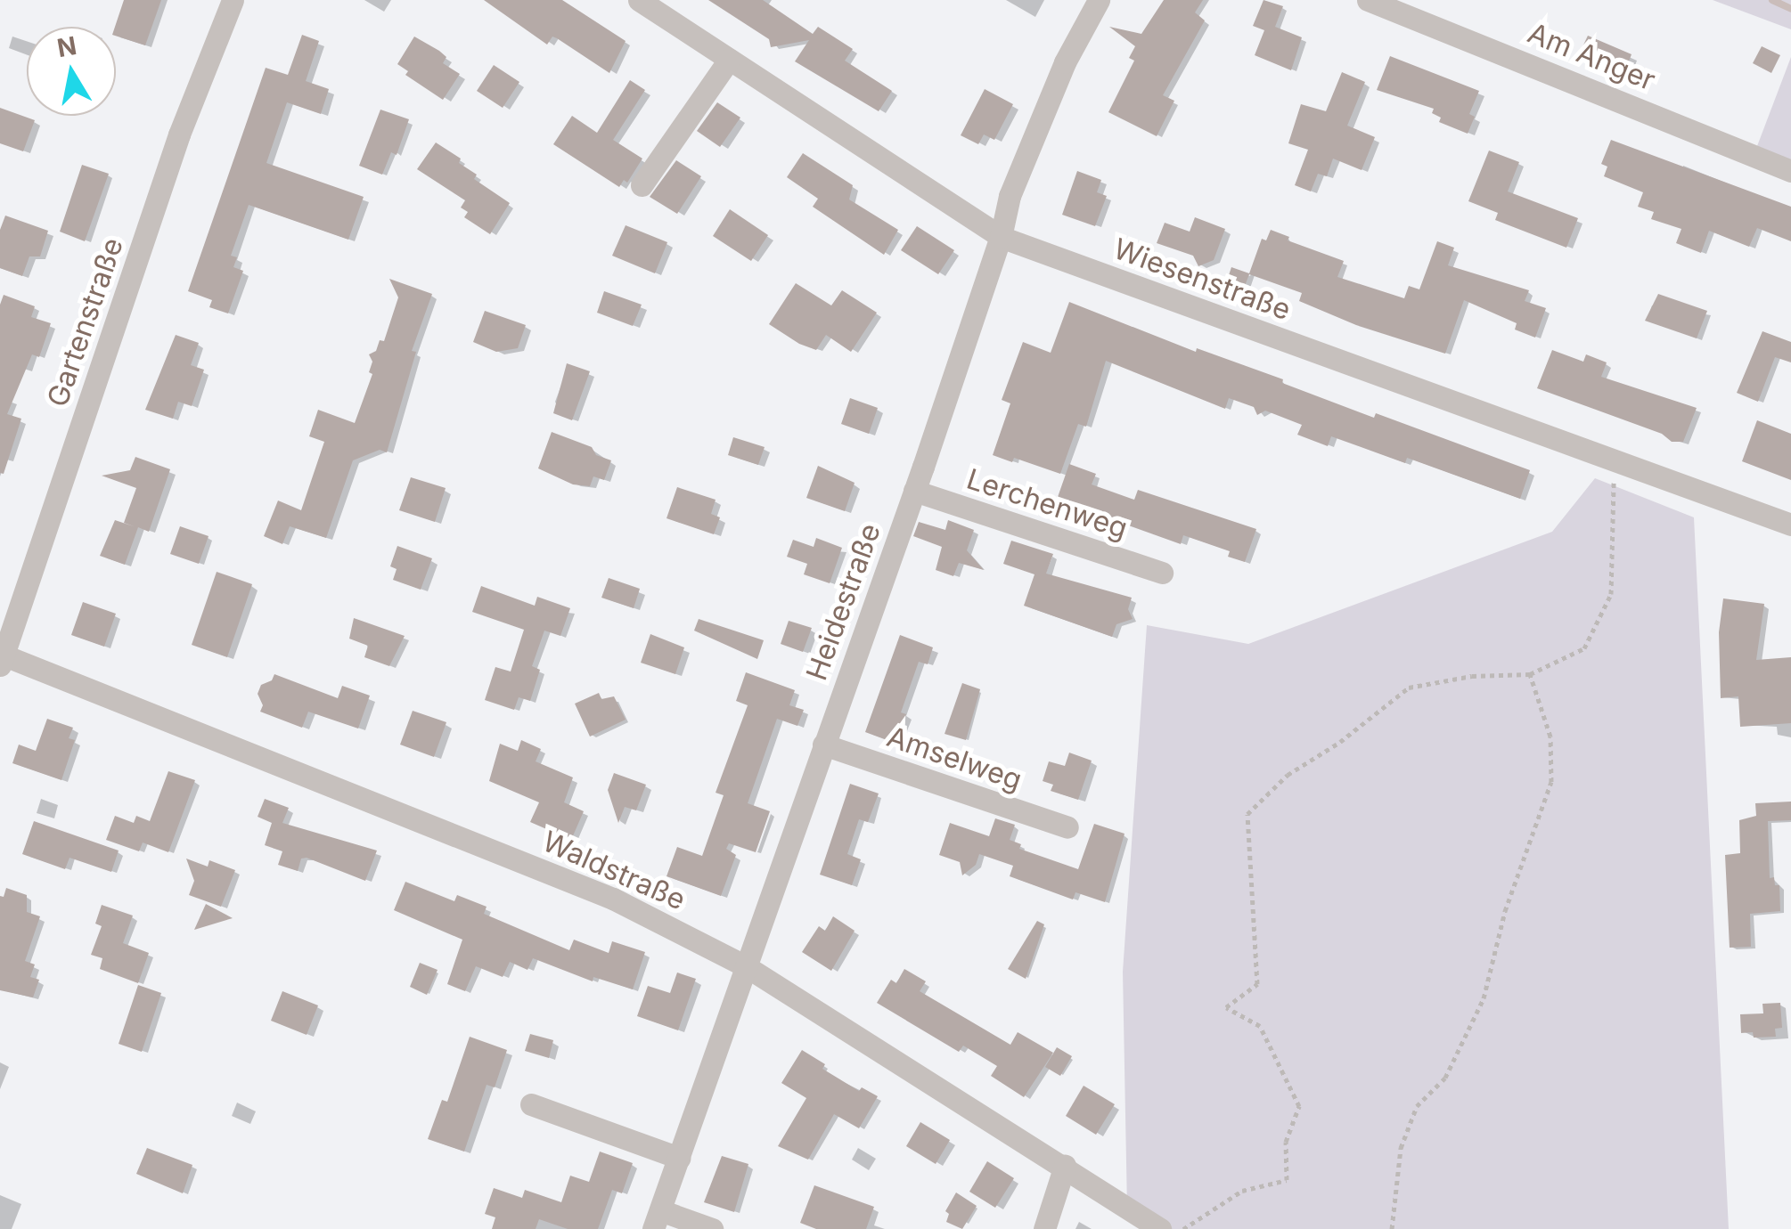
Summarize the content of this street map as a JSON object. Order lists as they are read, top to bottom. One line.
{"streets":{"street":["Am Anger","Wiesenstraße","Gartenstraße","Lerchenweg","Heidestraße","Amselweg","Waldstraße"]},"crossings":[["Wiesenstraße","Heidestraße"],["Gartenstraße","Waldstraße"],["Lerchenweg","Heidestraße"],["Heidestraße","Amselweg"],["Heidestraße","Waldstraße"]],"north":"top"}
